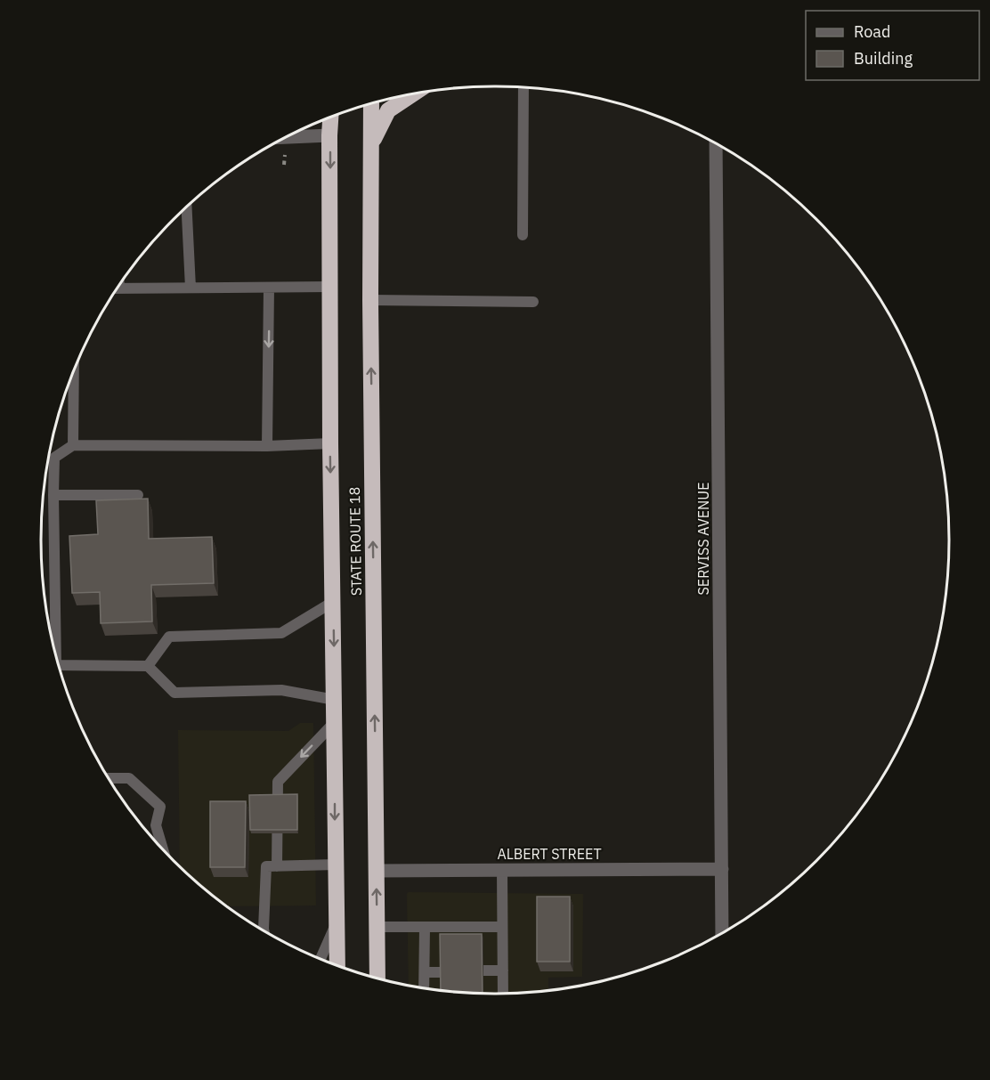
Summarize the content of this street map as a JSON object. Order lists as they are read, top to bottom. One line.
{"streets":{"highway":["STATE ROUTE 18"],"street":["SERVISS AVENUE","ALBERT STREET"]},"crossings":[["SERVISS AVENUE","ALBERT STREET"],["STATE ROUTE 18","ALBERT STREET"]],"legend":["Road","Building"]}
